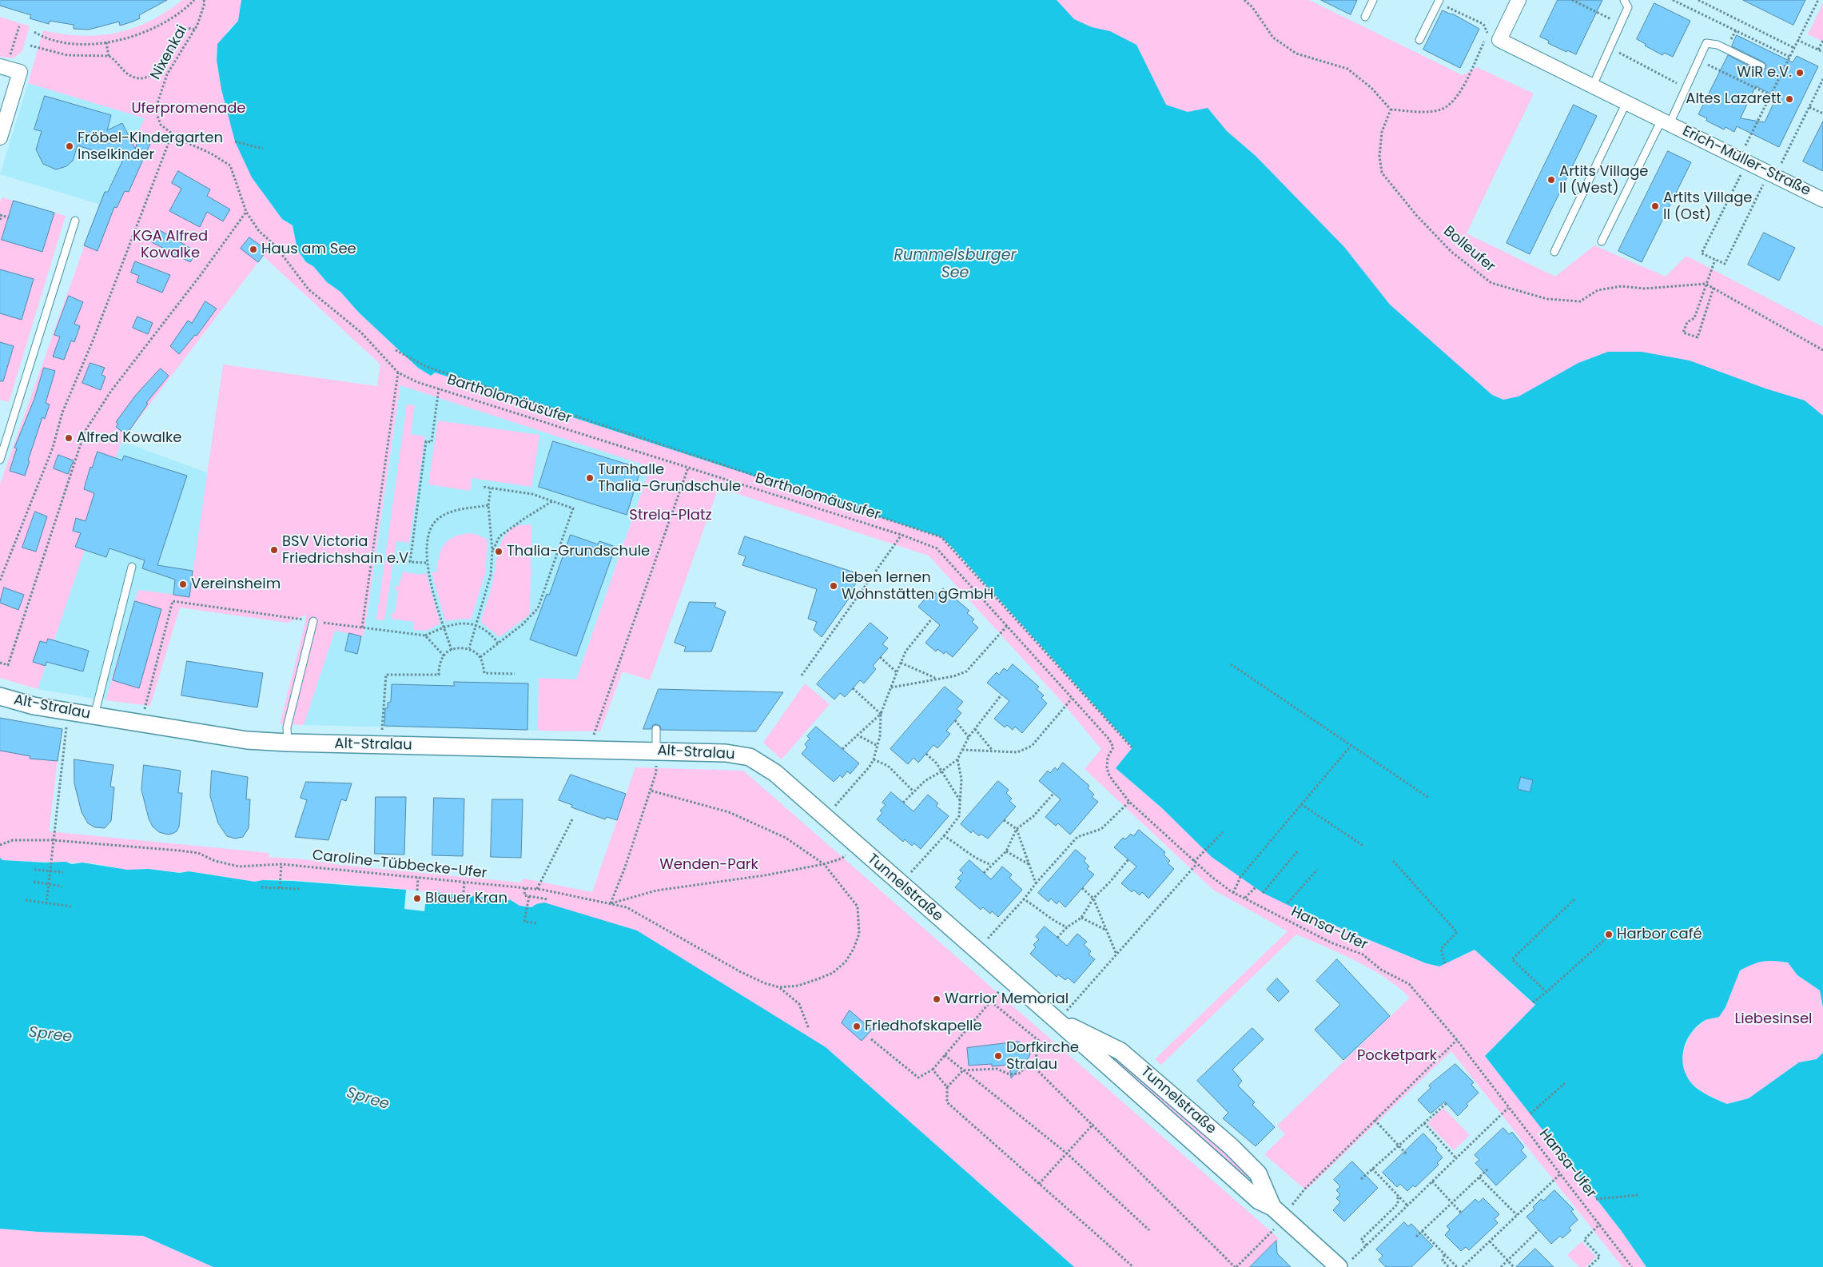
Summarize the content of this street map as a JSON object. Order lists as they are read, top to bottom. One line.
{"streets":{"street":["Erich-Müller-Straße","Alt-Stralau","Tunnelstraße"],"path":["Nixenkai","Bolleufer","Bartholomäusufer","Caroline-Tübbecke-Ufer","Hansa-Ufer"]},"crossings":[["Bartholomäusufer","Hansa-Ufer"],["Alt-Stralau","Tunnelstraße"]],"water":["Rummelsburger See","Spree"],"parks":["Uferpromenade","KGA Alfred Kowalke","Strela-Platz","Wenden-Park","Liebesinsel","Pocketpark"],"places":["WiR e.V.","Altes Lazarett","Fröbel-Kindergarten Inselkinder","Artits Village II (West)","Artits Village II (Ost)","Haus am See","Alfred Kowalke","Turnhalle Thalia-Grundschule","BSV Victoria Friedrichshain e.V","Thalia-Grundschule","Vereinsheim","leben lernen Wohnstätten gGmbH","Blauer Kran","Harbor café","Warrior Memorial","Friedhofskapelle","Dorfkirche Stralau"]}
